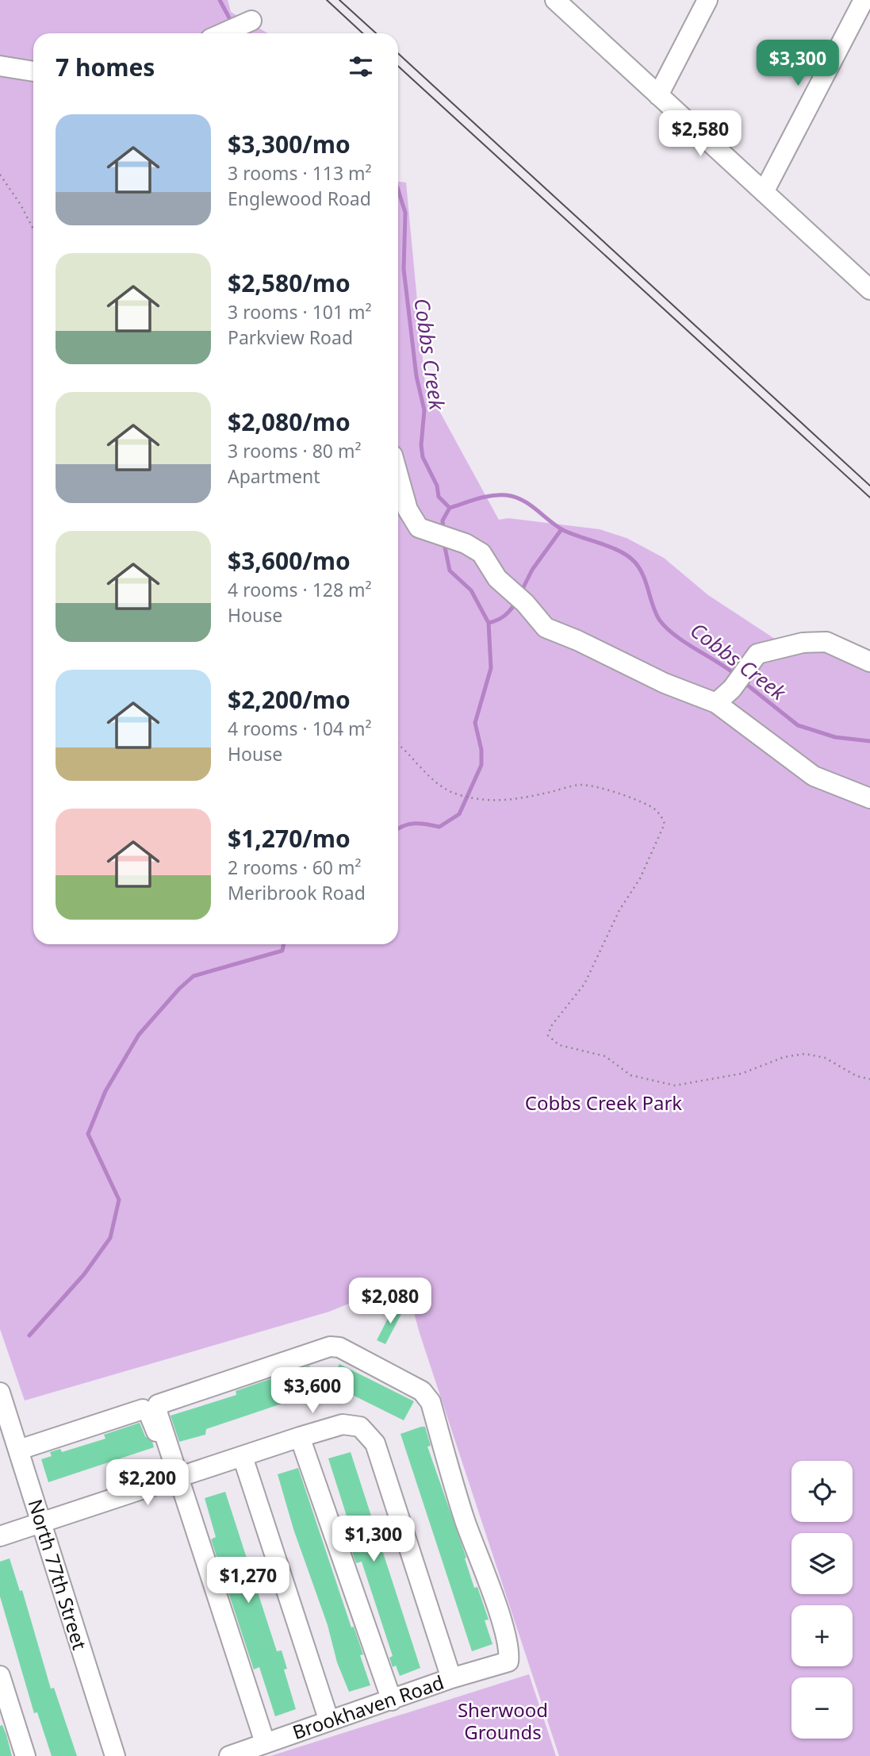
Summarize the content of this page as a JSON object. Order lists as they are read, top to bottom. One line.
{"streets":{"street":["North 77th Street","Brookhaven Road"]},"water":["Cobbs Creek"],"parks":["Cobbs Creek Park","Sherwood Grounds"],"page":{"heading":"7 homes","price":["$3,300","$2,580","$2,080","$3,600","$2,200","$1,300","$1,270"],"list":[{"name":"$3,300/mo","note":"3 rooms · 113 m² · Englewood Road"},{"name":"$2,580/mo","note":"3 rooms · 101 m² · Parkview Road"},{"name":"$2,080/mo","note":"3 rooms · 80 m² · Apartment"},{"name":"$3,600/mo","note":"4 rooms · 128 m² · House"},{"name":"$2,200/mo","note":"4 rooms · 104 m² · House"},{"name":"$1,270/mo","note":"2 rooms · 60 m² · Meribrook Road"}],"map_buttons":["+","−"]}}
